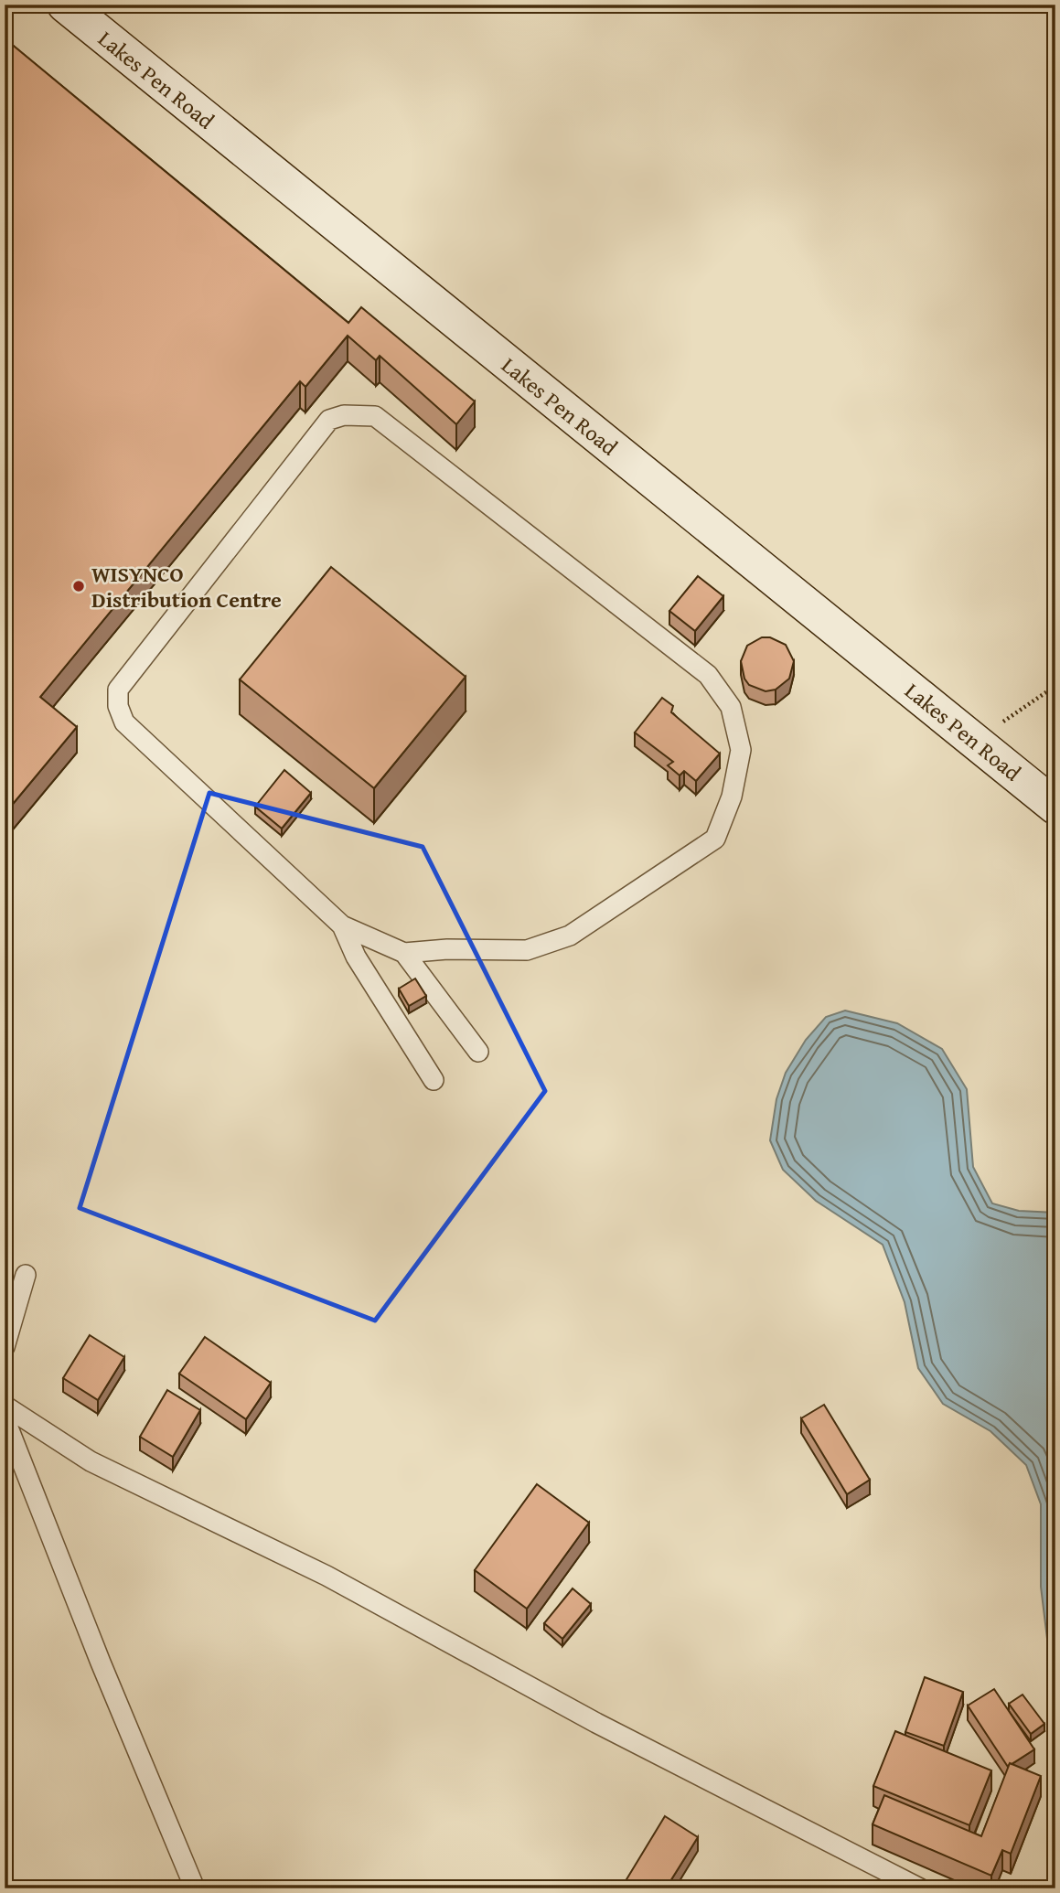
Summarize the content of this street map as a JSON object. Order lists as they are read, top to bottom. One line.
{"streets":{"street":["Lakes Pen Road"]},"places":["WISYNCO Distribution Centre"]}
